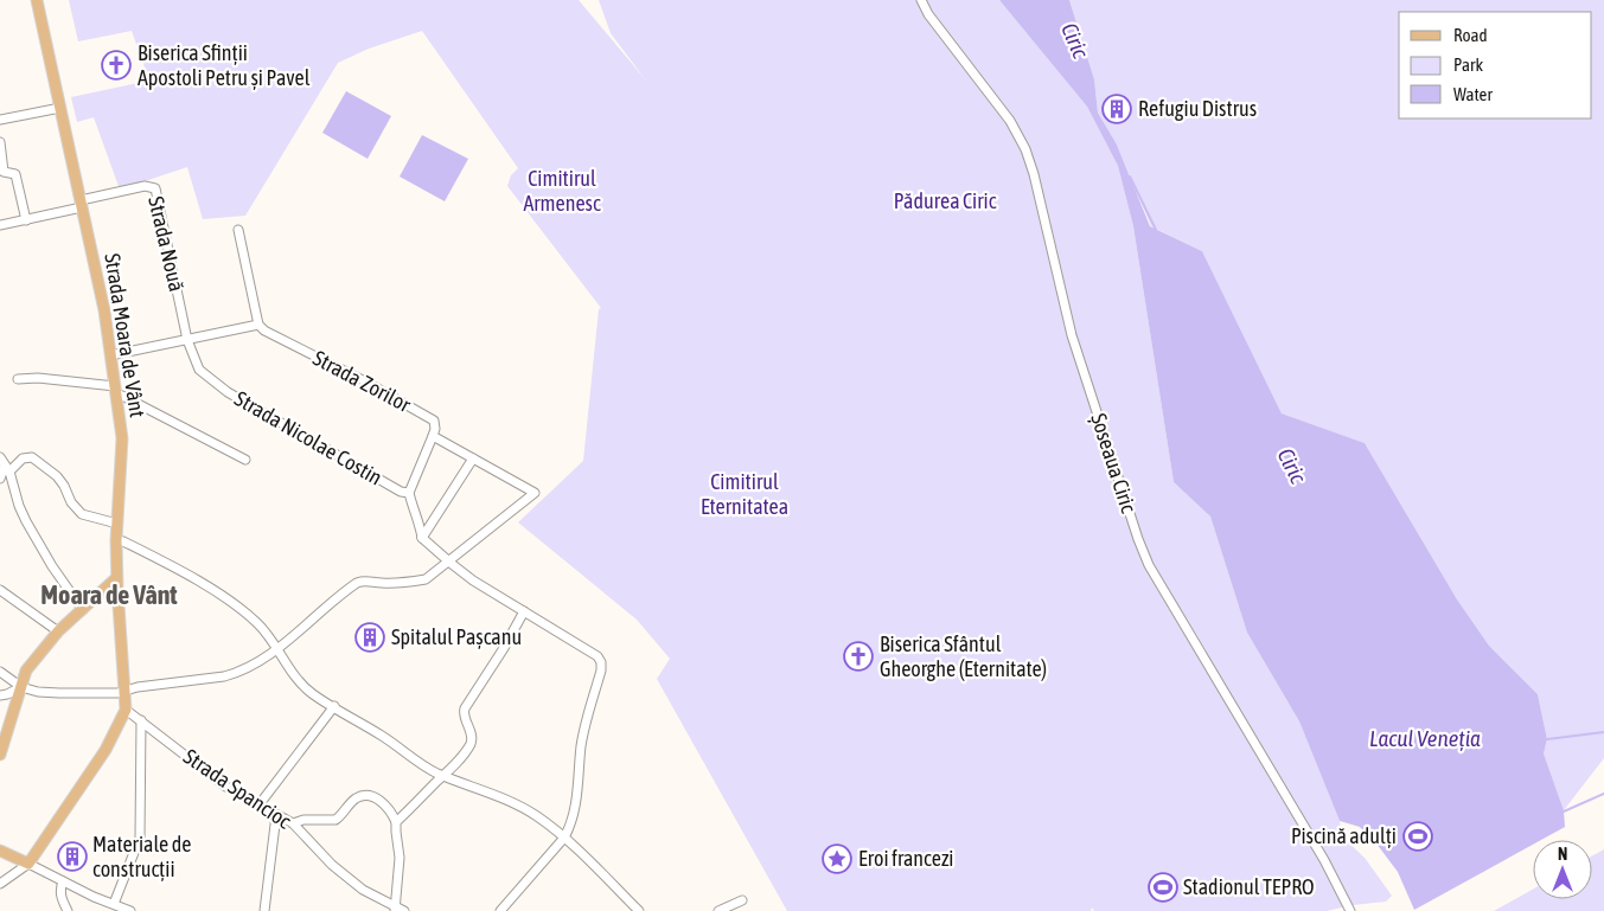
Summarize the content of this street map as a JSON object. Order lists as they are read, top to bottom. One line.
{"streets":{"main road":["Strada Moara de Vânt"],"street":["Strada Nouă","Strada Zorilor","Strada Nicolae Costin","Șoseaua Ciric","Strada Spancioc"]},"crossings":[["Strada Nouă","Strada Moara de Vânt"],["Strada Nouă","Strada Nicolae Costin"],["Strada Moara de Vânt","Strada Spancioc"]],"districts":["Moara de Vânt"],"water":["Ciric","Lacul Veneția"],"parks":["Cimitirul Armenesc","Pădurea Ciric","Cimitirul Eternitatea"],"places":{"church":["Biserica Sfinții Apostoli Petru și Pavel","Biserica Sfântul Gheorghe (Eternitate)"],"building":["Refugiu Distrus","Spitalul Pașcanu","Materiale de construcții"],"sports":["Piscină adulți","Stadionul TEPRO"],"place":["Eroi francezi"]},"legend":["Road","Park","Water"],"north":"top"}
